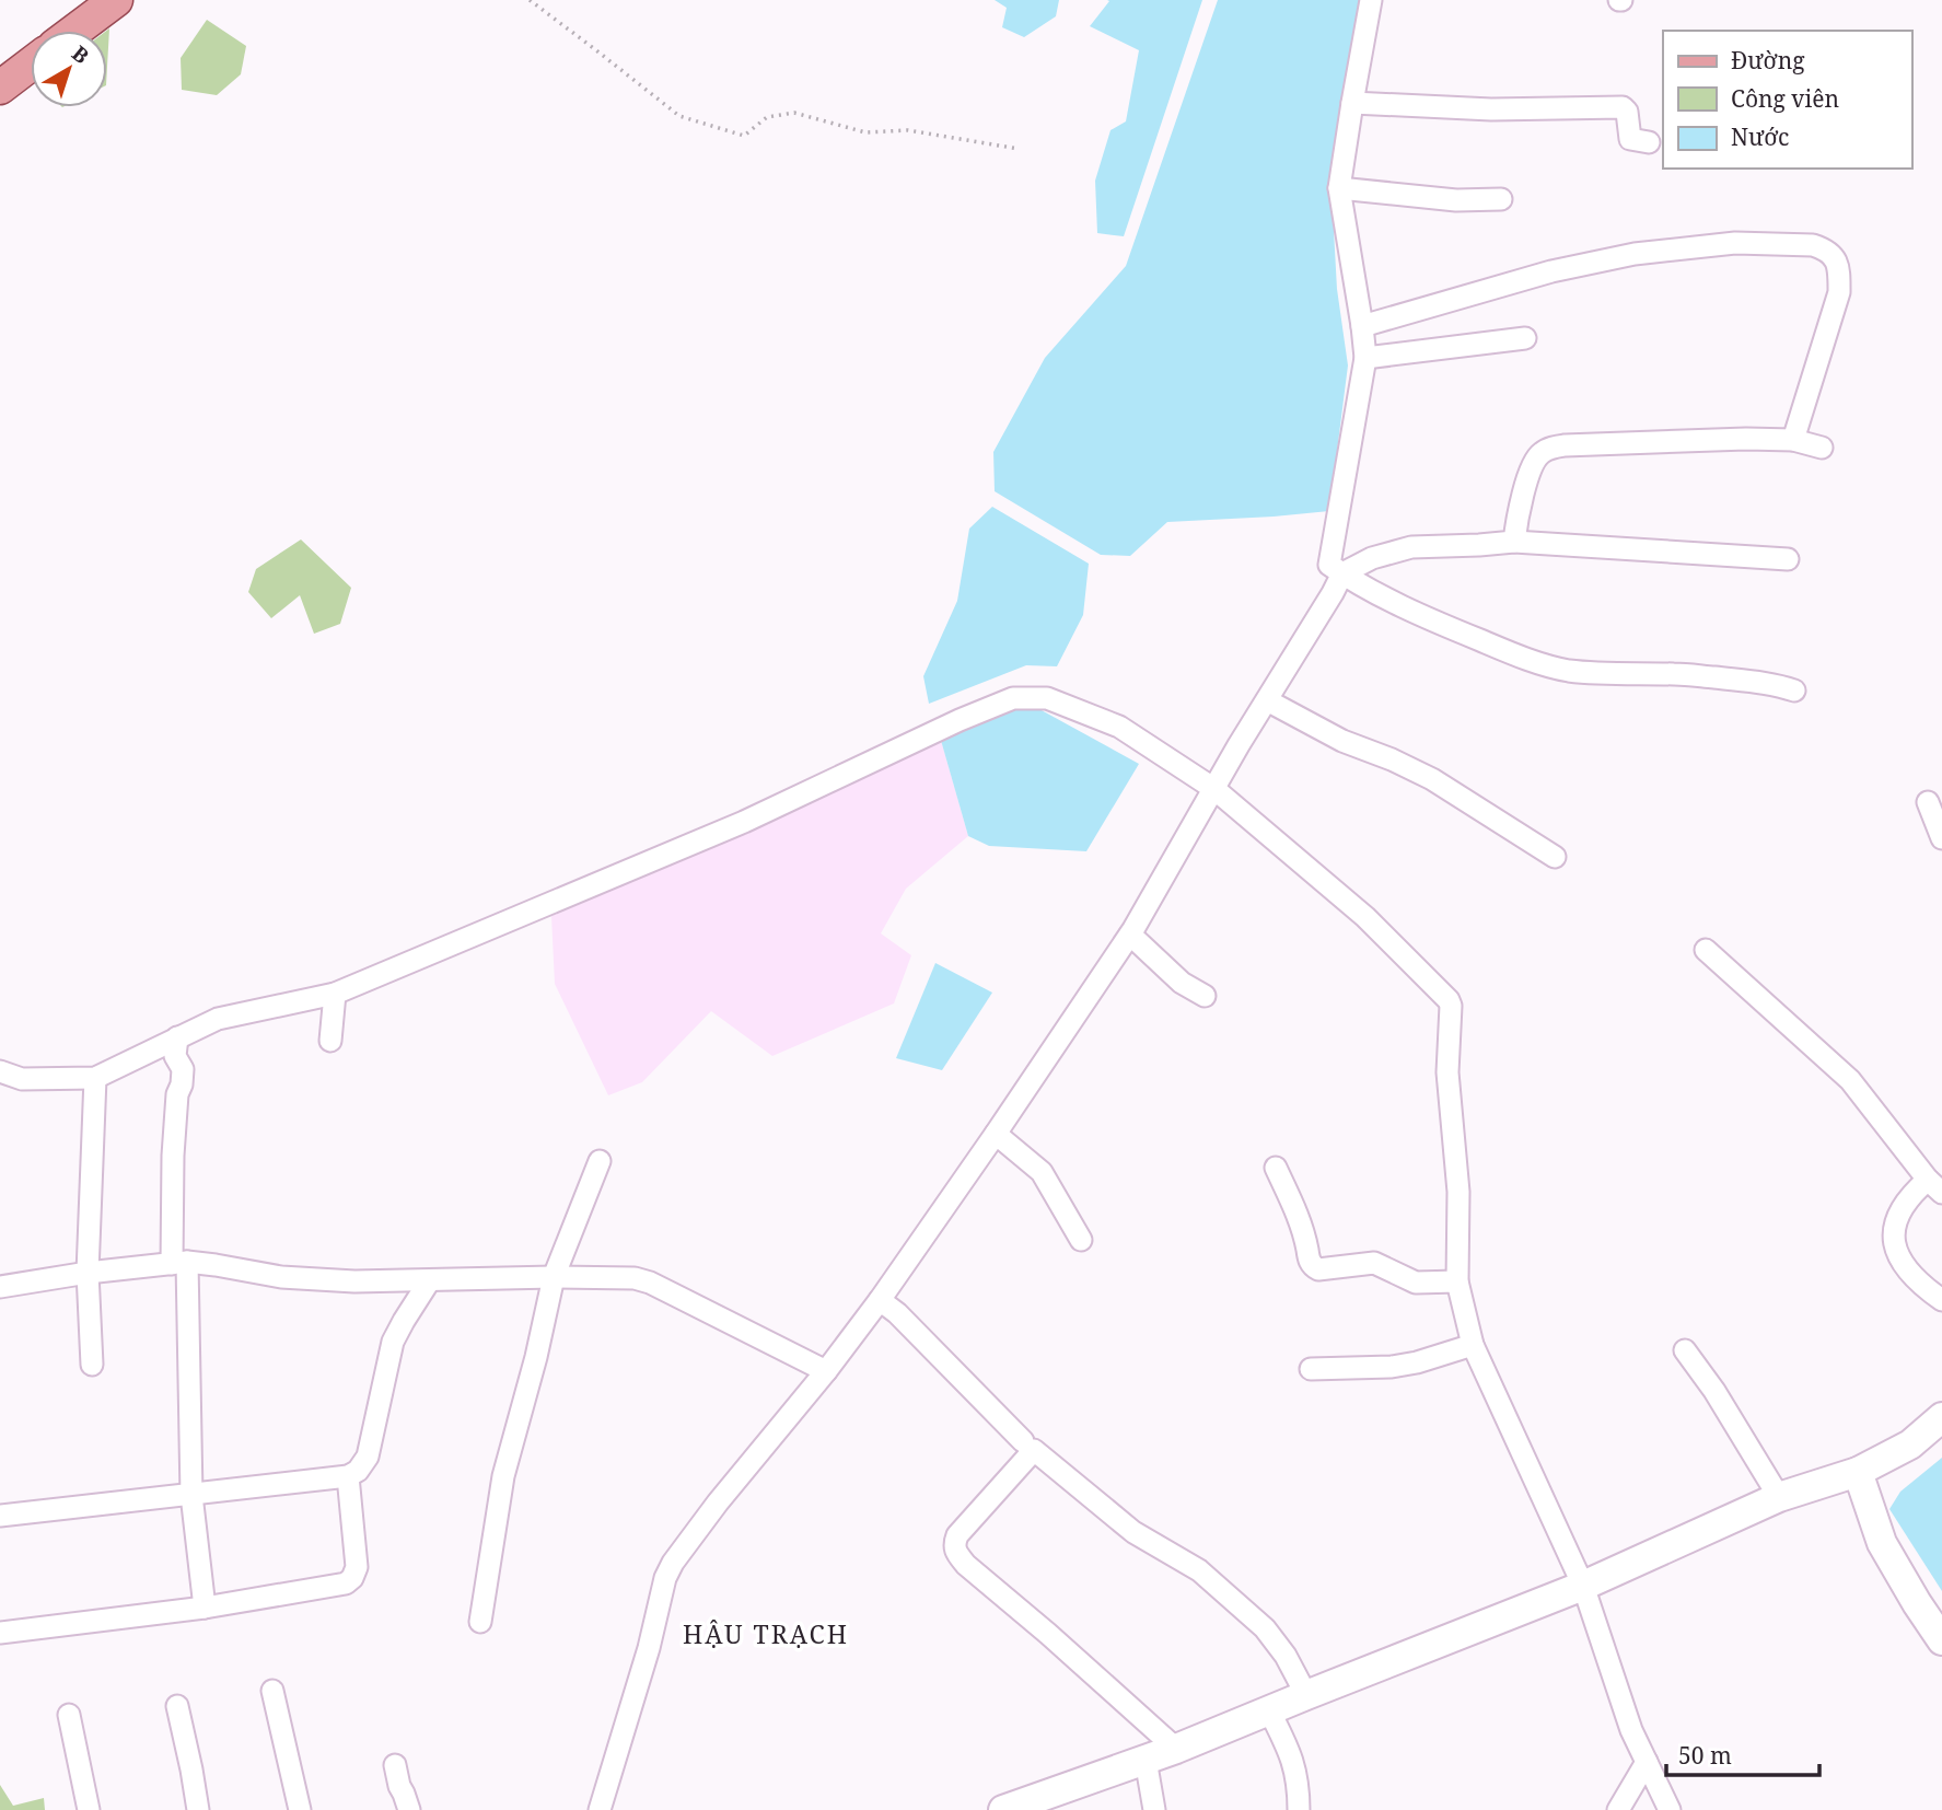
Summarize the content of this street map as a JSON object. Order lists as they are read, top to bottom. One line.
{"districts":["HẬU TRẠCH"],"legend":["Đường","Công viên","Nước"],"scale_bar":"50 m","north":"top right"}
